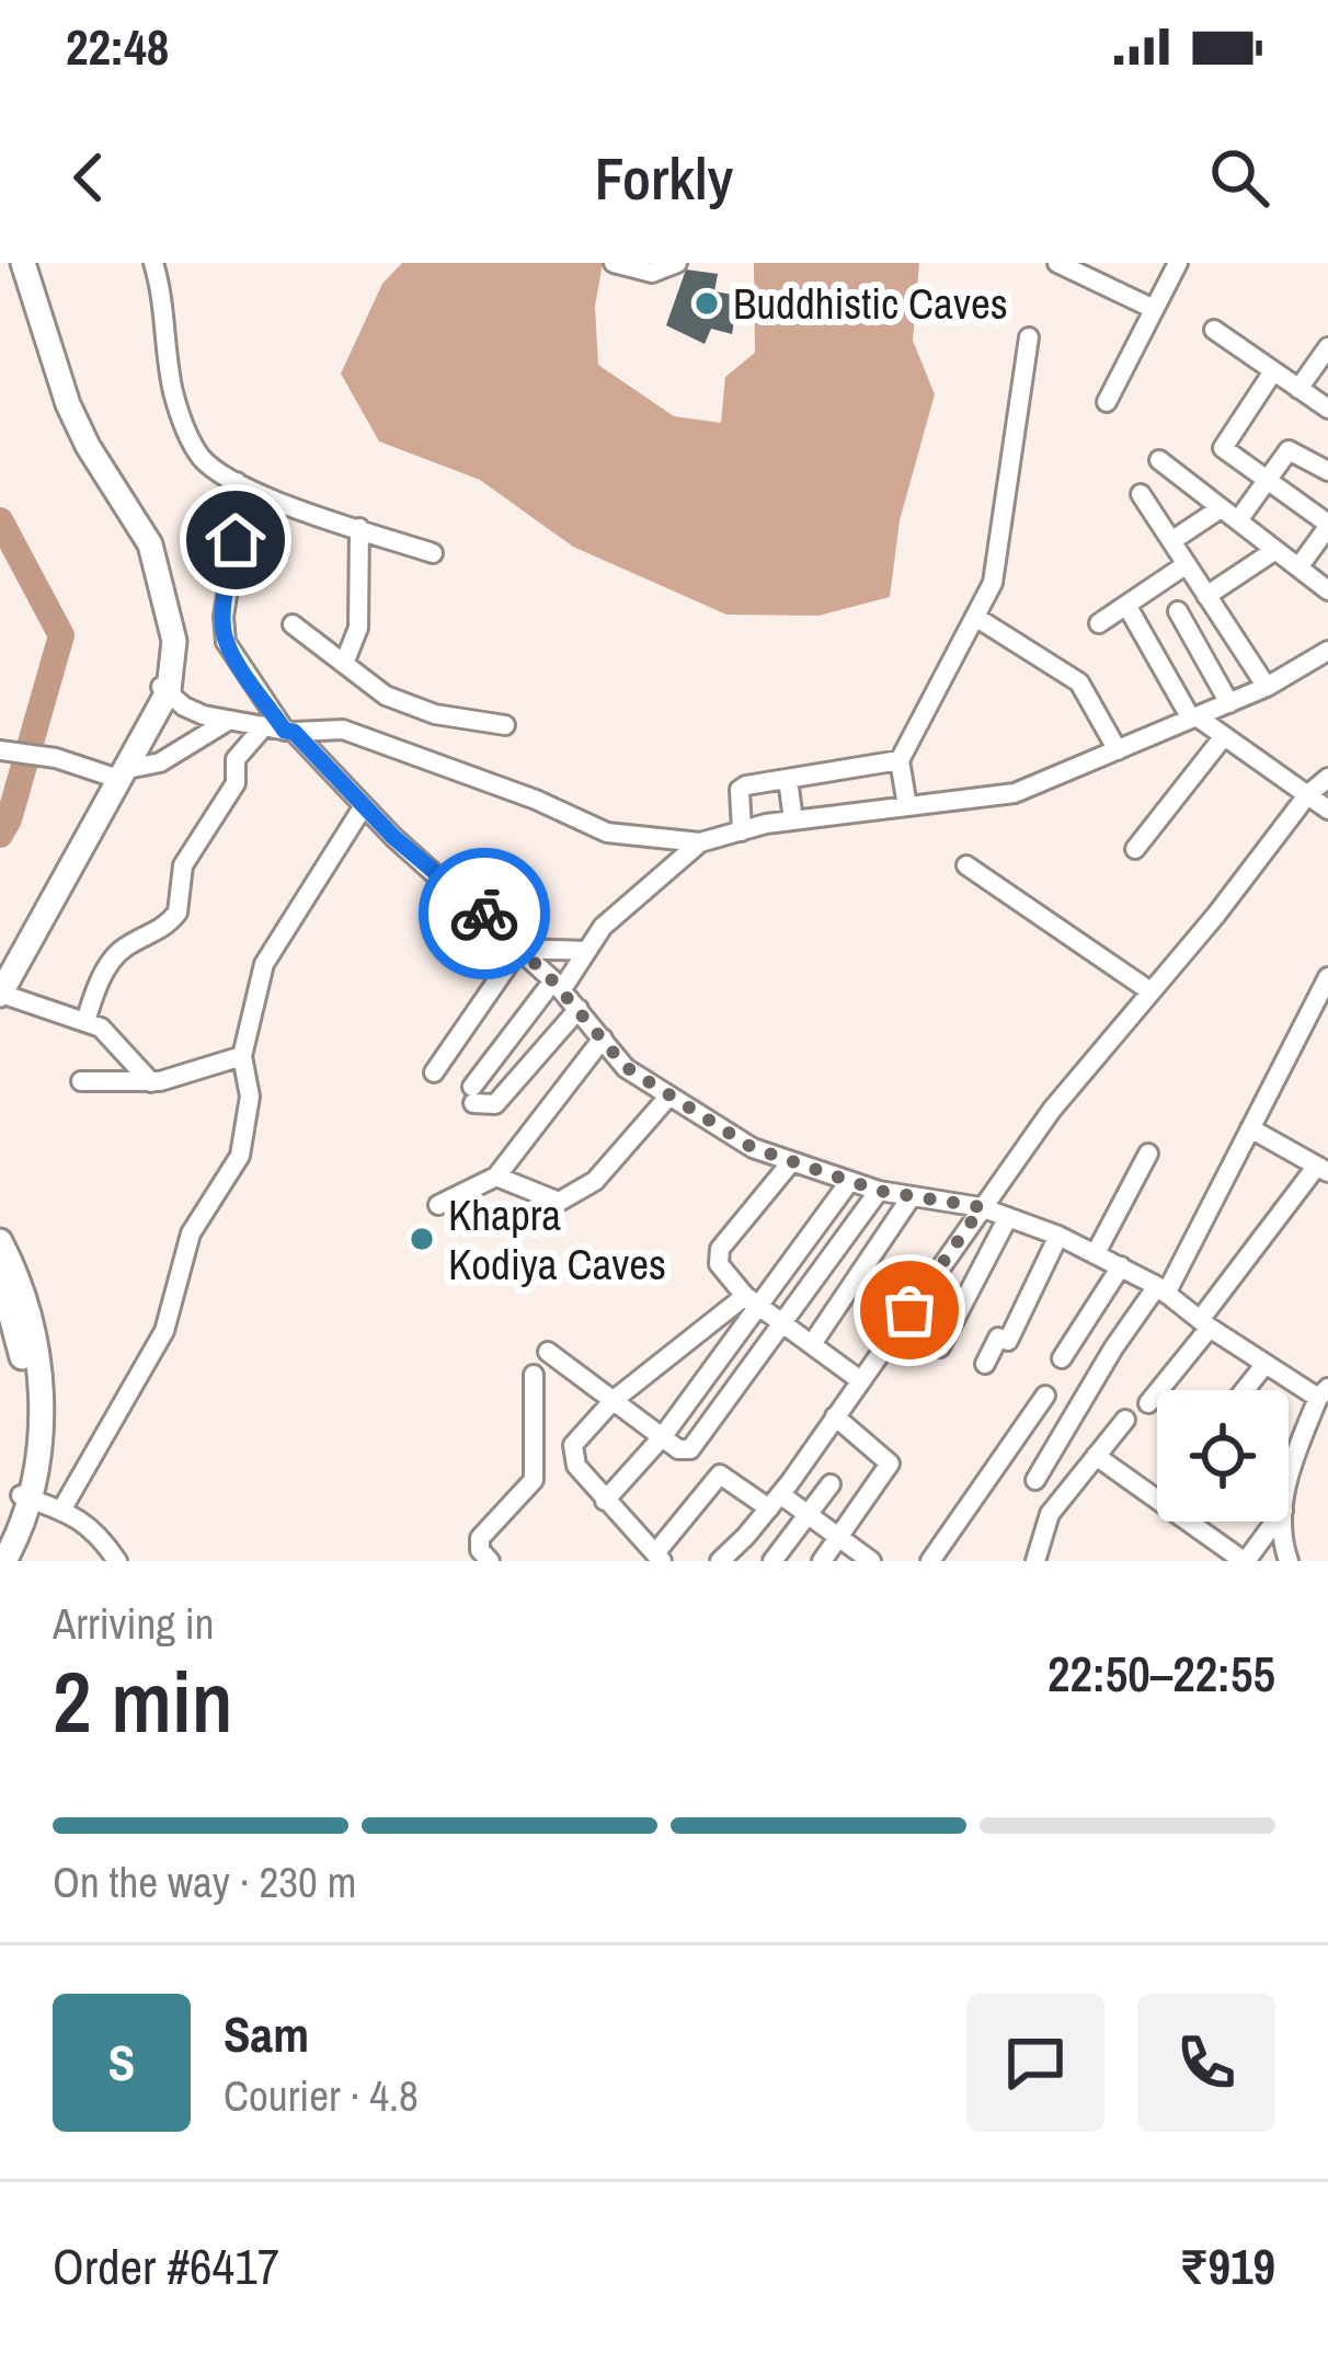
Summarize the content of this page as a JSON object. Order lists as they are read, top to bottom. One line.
{"places":["Buddhistic Caves","Khapra Kodiya Caves"],"page":{"status":"22:48","header":"Forkly","heading":["2 min","Arriving in","22:50–22:55"],"panel":["Sam","Courier · 4.8","Order #6417","₹919"],"bar":"On the way · 230 m","round":"S"}}
